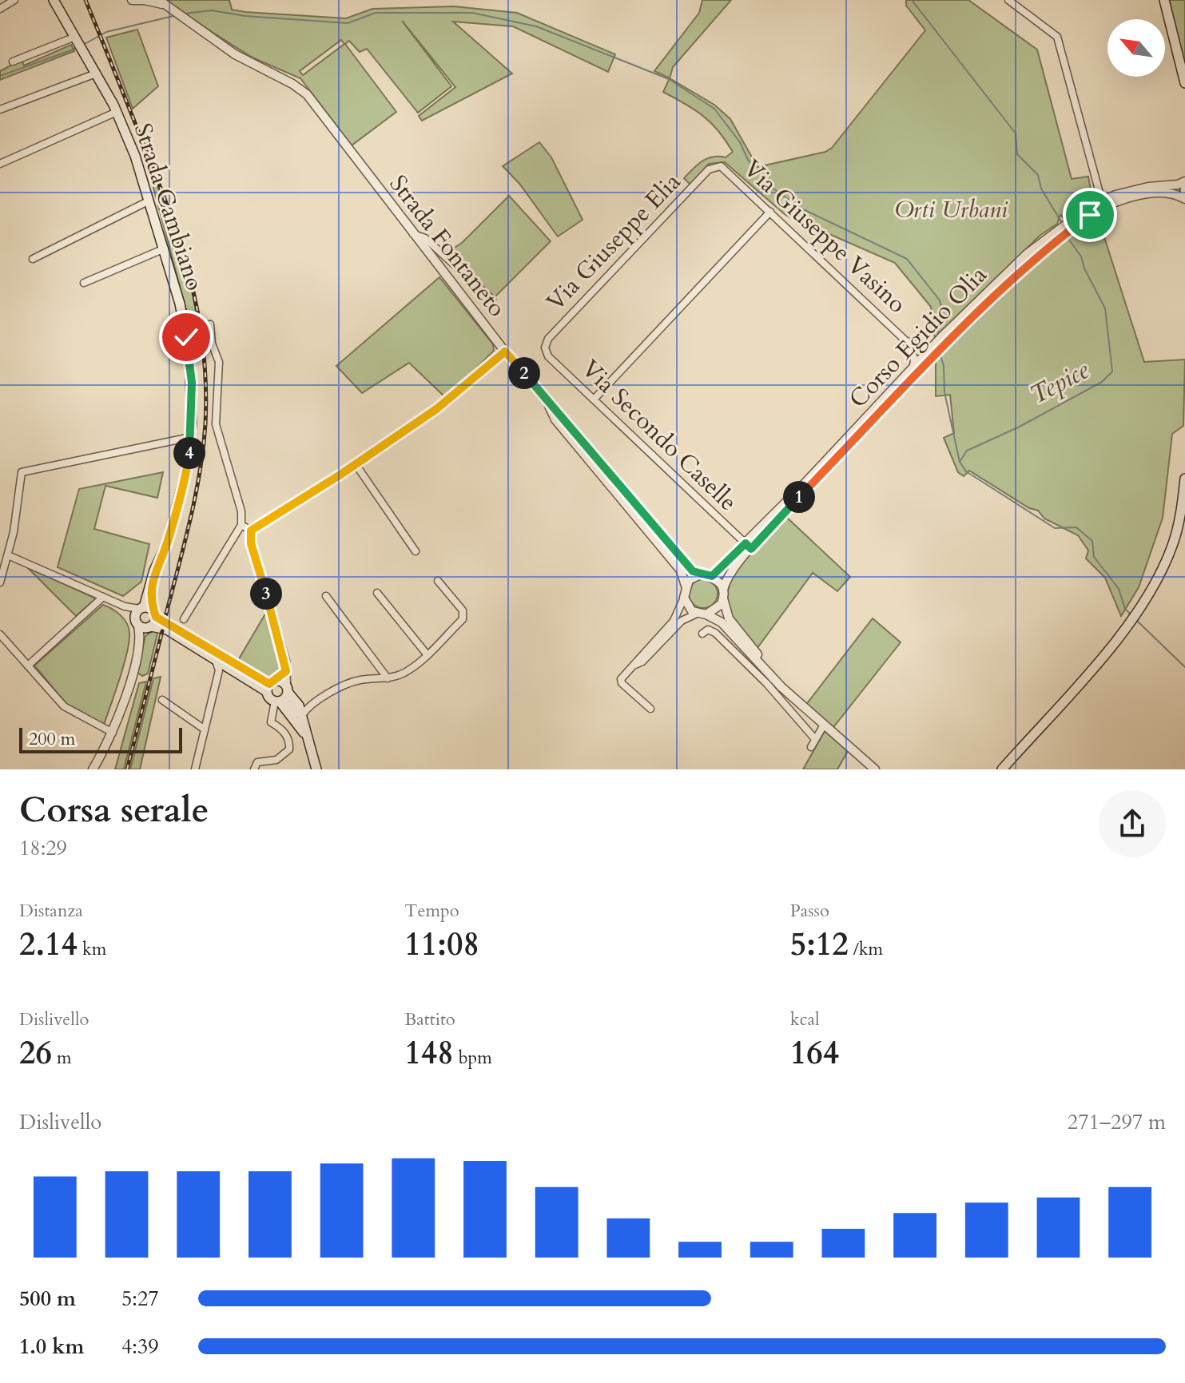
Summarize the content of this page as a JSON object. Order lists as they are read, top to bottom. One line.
{"streets":{"main road":["Strada Cambiano"],"street":["Via Giuseppe Vasino","Via Giuseppe Elia","Strada Fontaneto","Corso Egidio Olia","Via Secondo Caselle"]},"crossings":[["Via Giuseppe Vasino","Via Giuseppe Elia"],["Via Giuseppe Vasino","Corso Egidio Olia"],["Via Giuseppe Elia","Via Secondo Caselle"],["Strada Fontaneto","Corso Egidio Olia"],["Corso Egidio Olia","Via Secondo Caselle"]],"water":["Tepice"],"parks":["Orti Urbani"],"scale_bar":"200 m","north":"top left","page":{"pins":["2","4","1","3"],"scale":"200 m","heading":["Corsa serale","18:29"],"stats":[["Distanza","2.14 km"],["Tempo","11:08"],["Passo","5:12 /km"],["Dislivello","26 m"],["Battito","148 bpm"],["kcal","164"]],"chart":["Dislivello","271–297 m"],"list":[{"name":"500 m","note":"5:27"},{"name":"1.0 km","note":"4:39"}]}}
